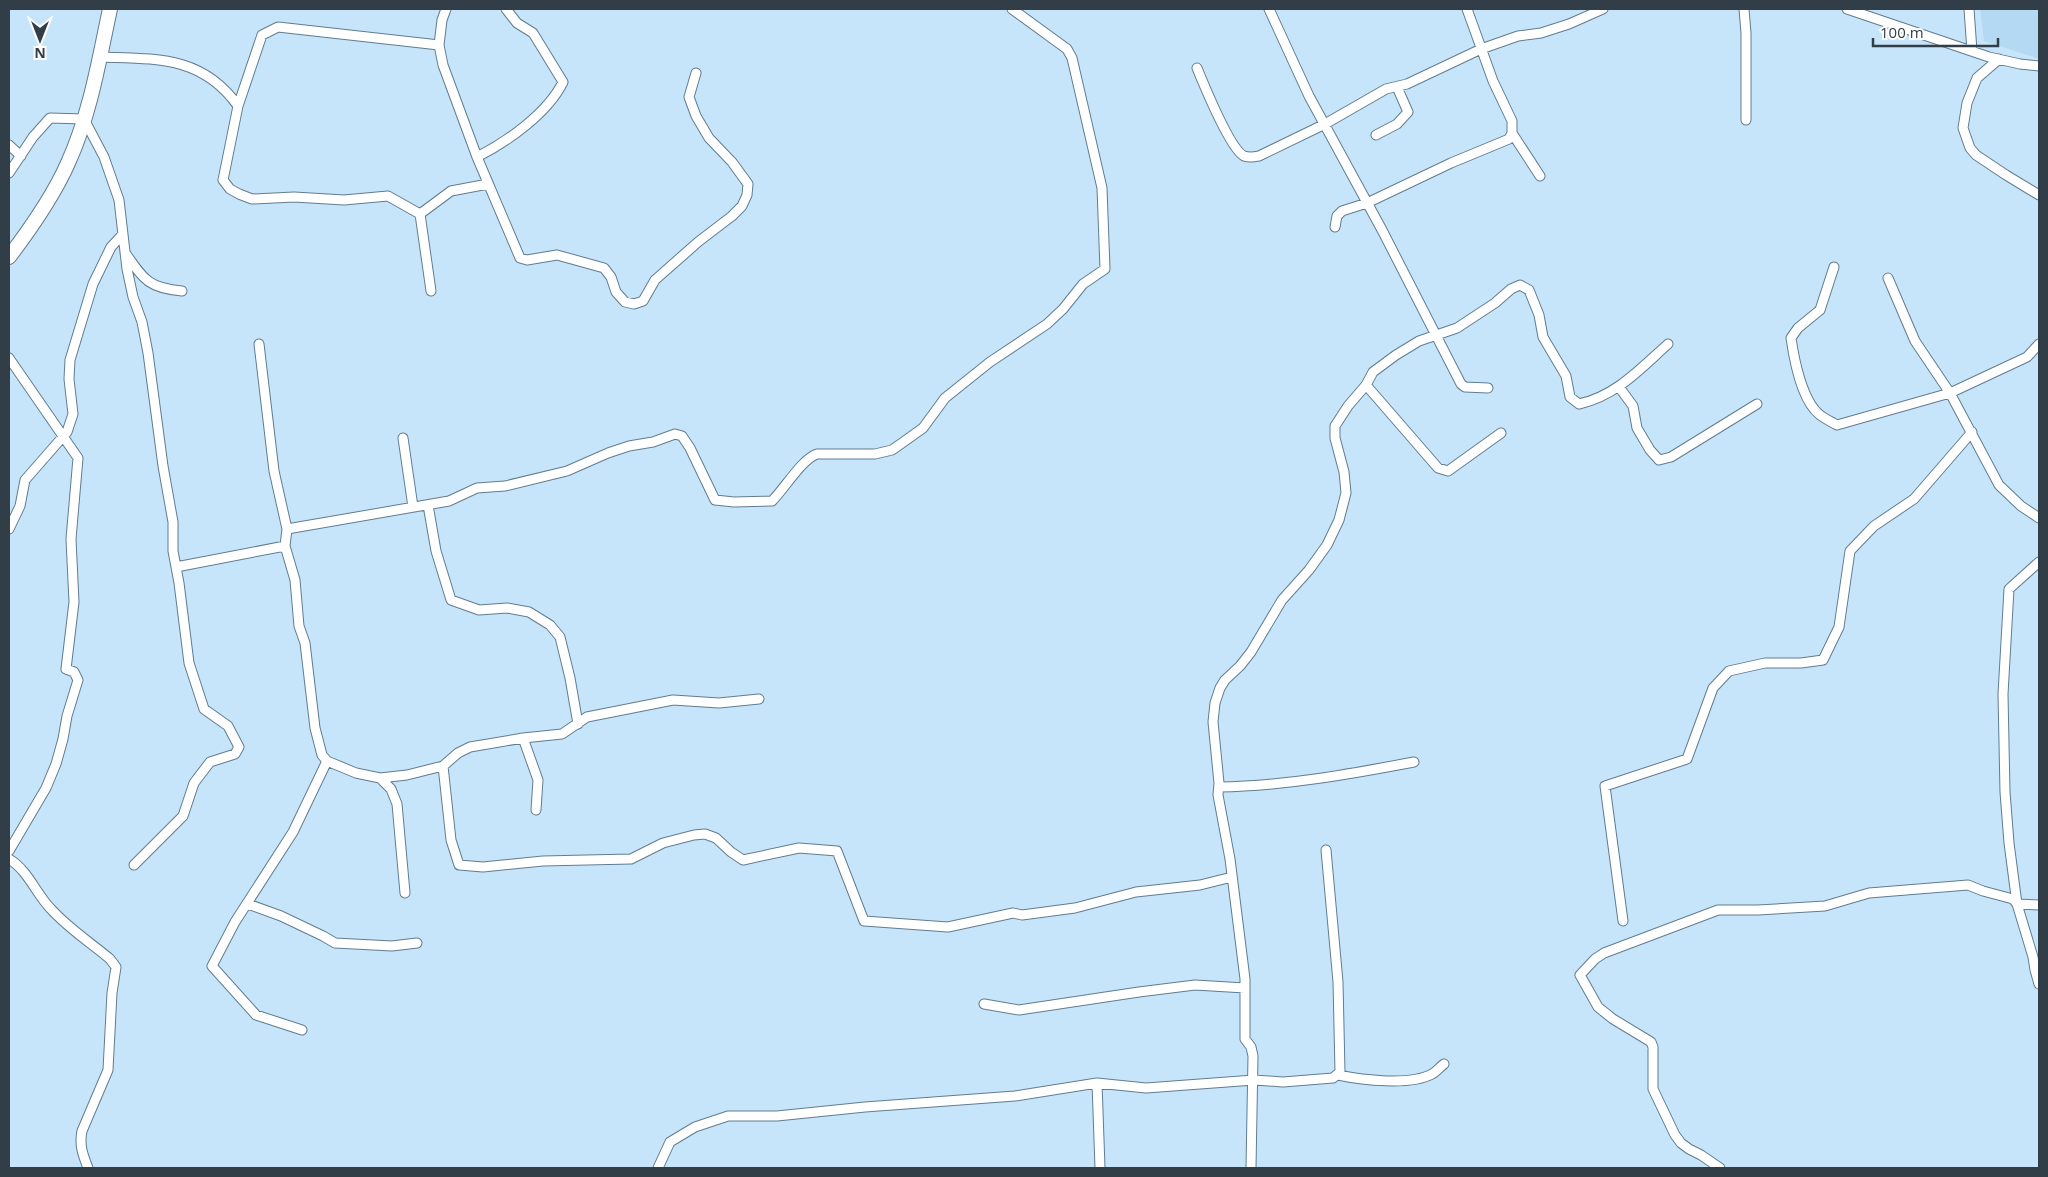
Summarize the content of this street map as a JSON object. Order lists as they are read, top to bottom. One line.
{"scale_bar":"100 m","north":"bottom"}
